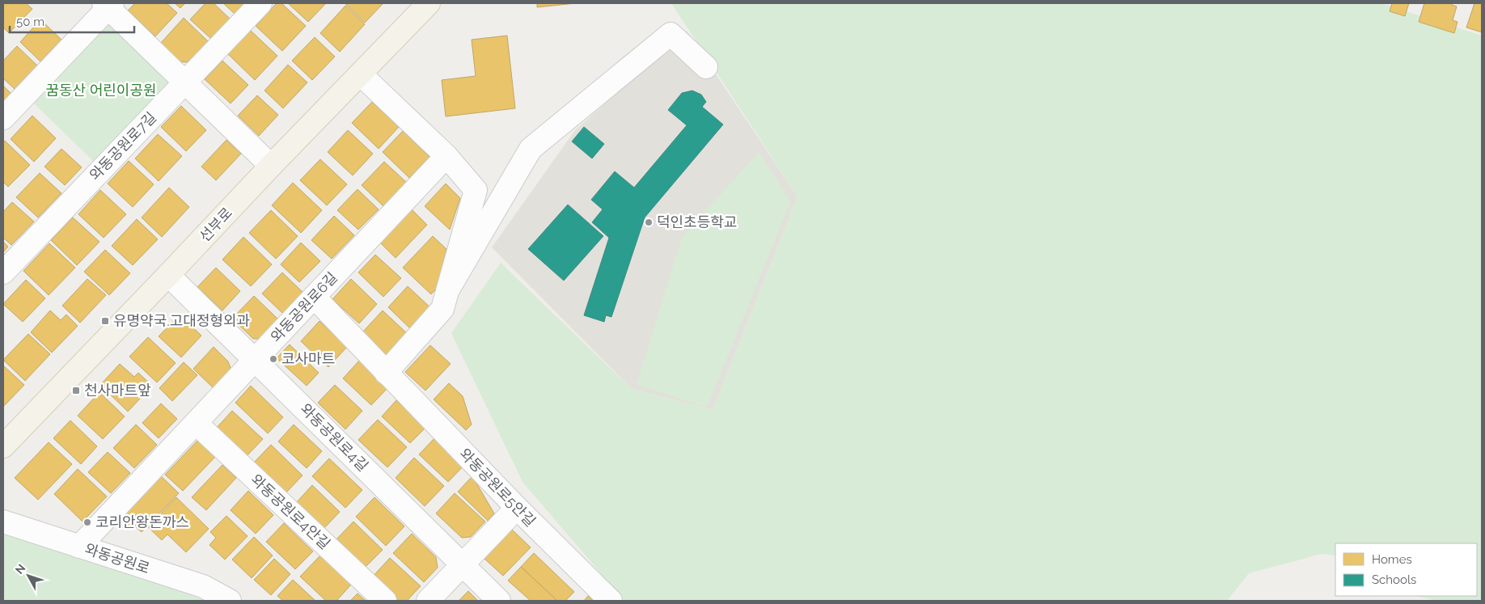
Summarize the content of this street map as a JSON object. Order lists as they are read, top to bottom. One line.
{"streets":{"main road":["선부로"],"street":["와동공원로7길","와동공원로6길","와동공원로4길","와동공원로5안길","와동공원로4안길","와동공원로"]},"crossings":[["선부로","와동공원로4길"],["와동공원로6길","와동공원로4길"],["와동공원로6길","와동공원로5안길"],["와동공원로6길","와동공원로4안길"],["와동공원로6길","와동공원로"]],"parks":["꿈동산 어린이공원"],"places":{"other":["덕인초등학교","코사마트","코리안왕돈까스"],"transit":["유명약국.고대정형외과","천사마트앞"]},"legend":["Homes","Schools"],"scale_bar":"50 m","north":"top left"}
